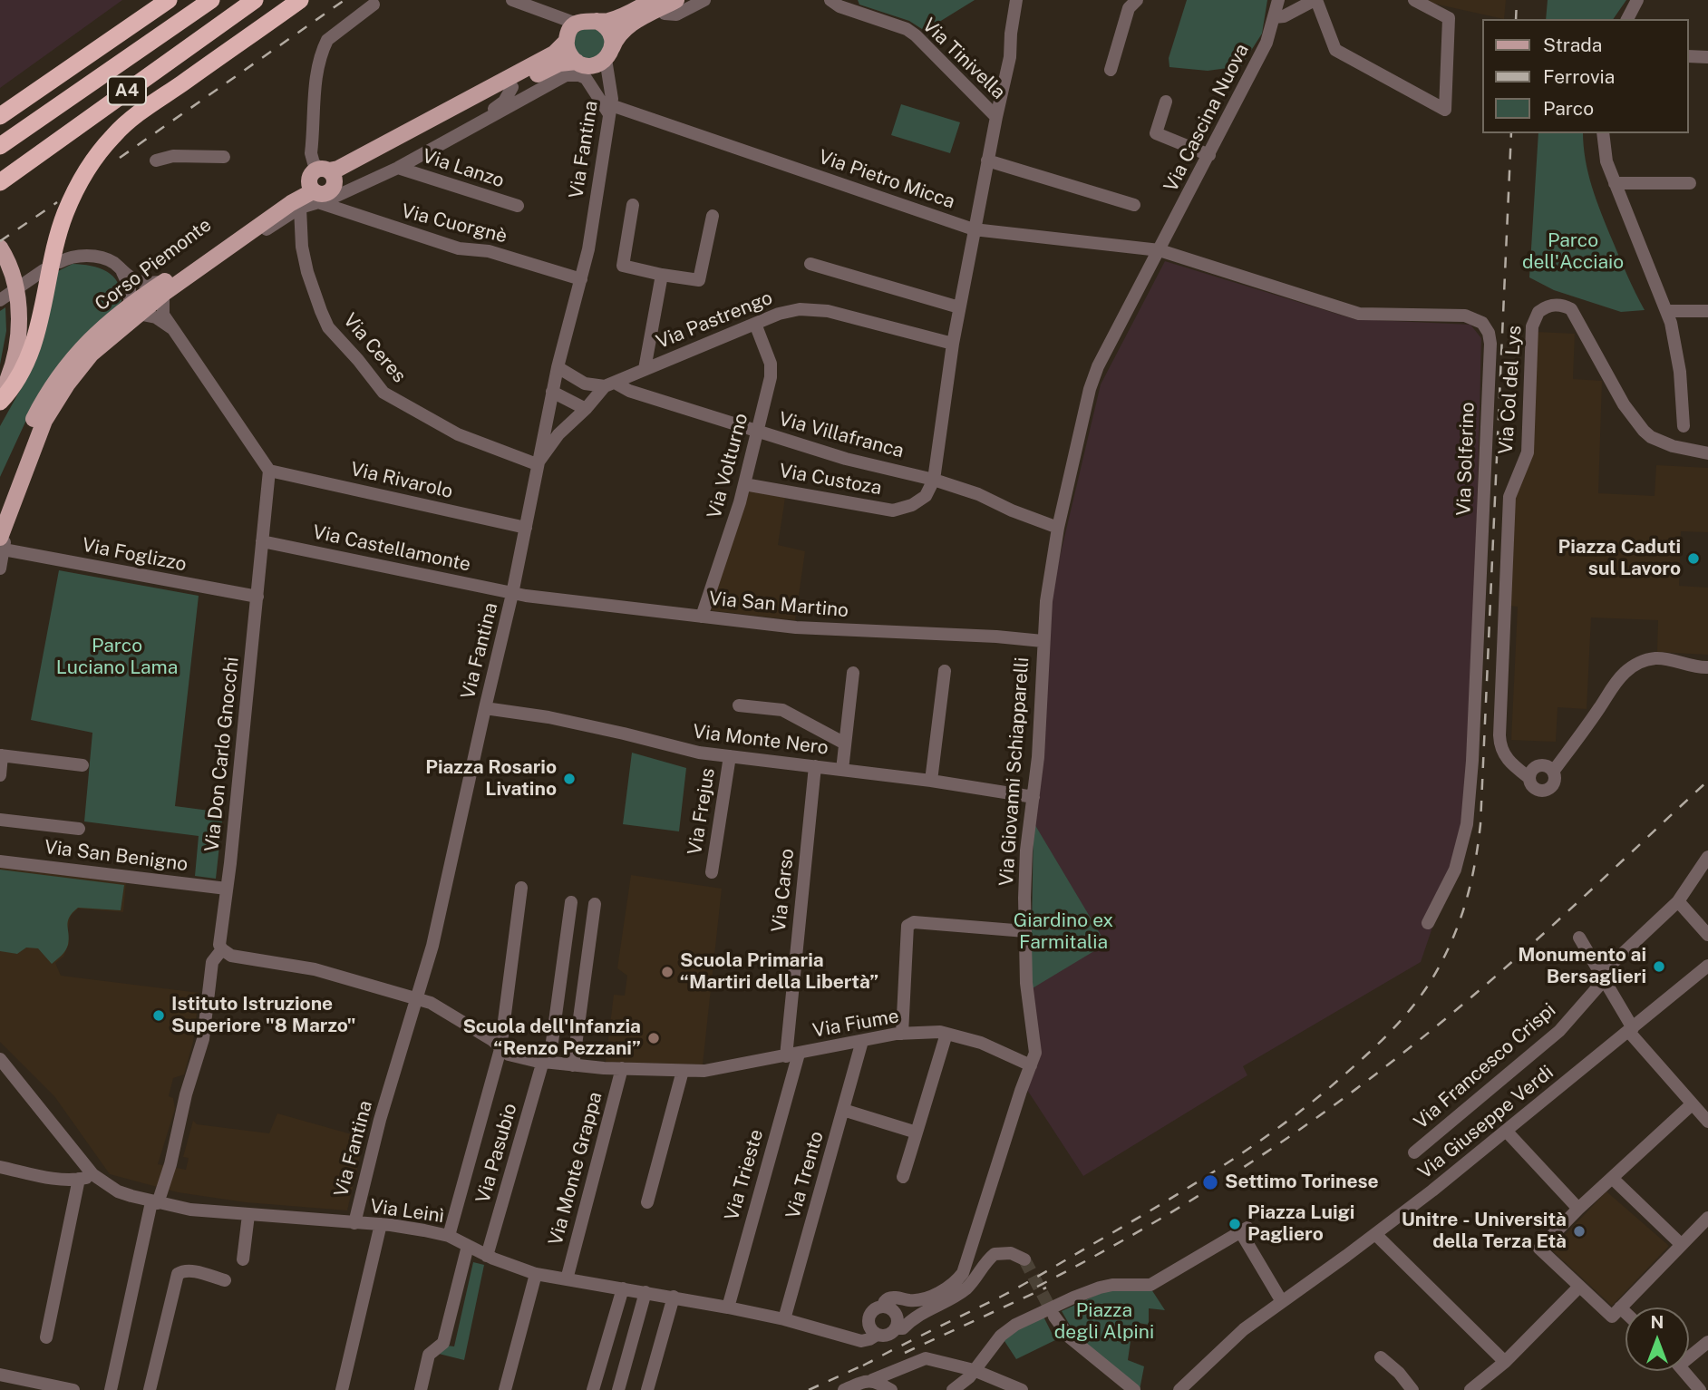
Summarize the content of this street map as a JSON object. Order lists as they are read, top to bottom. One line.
{"streets":{"highway":["A4"],"main road":["Corso Piemonte"],"street":["Via Tinivella","Via Cascina Nuova","Via Fantina","Via Lanzo","Via Pietro Micca","Via Cuorgnè","Via Pastrengo","Via Ceres","Via Col del Lys","Via Villafranca","Via Solferino","Via Volturno","Via Custoza","Via Rivarolo","Via Castellamonte","Via Foglizzo","Via San Martino","Via Monte Nero","Via Don Carlo Gnocchi","Via Giovanni Schiapparelli","Via Frejus","Via San Benigno","Via Carso","Via Fiume","Via Francesco Crispi","Via Giuseppe Verdi","Via Pasubio","Via Monte Grappa","Via Trieste","Via Trento","Via Leinì"]},"crossings":[["Via Tinivella","Via Pietro Micca"],["Via Tinivella","Via Pastrengo"],["Via Tinivella","Via Villafranca"],["Via Tinivella","Via Custoza"],["Via Cascina Nuova","Via Pietro Micca"],["Via Cascina Nuova","Via Solferino"],["Via Cascina Nuova","Via Giovanni Schiapparelli"],["Via Fantina","Via Pietro Micca"],["Via Fantina","Via Cuorgnè"],["Via Fantina","Corso Piemonte"],["Via Fantina","Via Pastrengo"],["Via Fantina","Via Ceres"],["Via Fantina","Via Rivarolo"],["Via Fantina","Via Castellamonte"],["Via Fantina","Via San Martino"],["Via Fantina","Via Monte Nero"],["Via Fantina","Via Fiume"],["Via Fantina","Via Leinì"],["Via Lanzo","Corso Piemonte"],["Via Pietro Micca","Corso Piemonte"],["Via Pietro Micca","Via Solferino"],["Via Pietro Micca","Via Giovanni Schiapparelli"],["Via Cuorgnè","Corso Piemonte"],["Corso Piemonte","Via Ceres"],["Corso Piemonte","Via Foglizzo"],["Via Pastrengo","Via Ceres"],["Via Pastrengo","Via Villafranca"],["Via Pastrengo","Via Volturno"],["Via Villafranca","Via Volturno"],["Via Villafranca","Via Custoza"],["Via Villafranca","Via Giovanni Schiapparelli"],["Via Solferino","Via Giovanni Schiapparelli"],["Via Volturno","Via Custoza"],["Via Volturno","Via San Martino"],["Via Rivarolo","Via Don Carlo Gnocchi"],["Via Castellamonte","Via San Martino"],["Via Castellamonte","Via Don Carlo Gnocchi"],["Via Foglizzo","Via Don Carlo Gnocchi"],["Via San Martino","Via Giovanni Schiapparelli"],["Via Monte Nero","Via Giovanni Schiapparelli"],["Via Monte Nero","Via Frejus"],["Via Monte Nero","Via Carso"],["Via Don Carlo Gnocchi","Via San Benigno"],["Via Don Carlo Gnocchi","Via Fiume"],["Via Don Carlo Gnocchi","Via Leinì"],["Via Giovanni Schiapparelli","Via Fiume"],["Via Carso","Via Fiume"],["Via Carso","Via Trieste"],["Via Fiume","Via Pasubio"],["Via Fiume","Via Monte Grappa"],["Via Fiume","Via Trieste"],["Via Fiume","Via Trento"],["Via Pasubio","Via Leinì"],["Via Monte Grappa","Via Leinì"],["Via Trieste","Via Leinì"],["Via Trento","Via Leinì"]],"parks":["Parco dell'Acciaio","Parco Luciano Lama","Giardino ex Farmitalia","Piazza degli Alpini"],"places":["Piazza Caduti sul Lavoro","Piazza Rosario Livatino","Monumento ai Bersaglieri","Scuola Primaria “Martiri della Libertà”","Istituto Istruzione Superiore \"8 Marzo\"","Scuola dell'Infanzia “Renzo Pezzani”","Settimo Torinese","Piazza Luigi Pagliero","Unitre - Università della Terza Età"],"legend":["Strada","Ferrovia","Parco"],"north":"top"}
